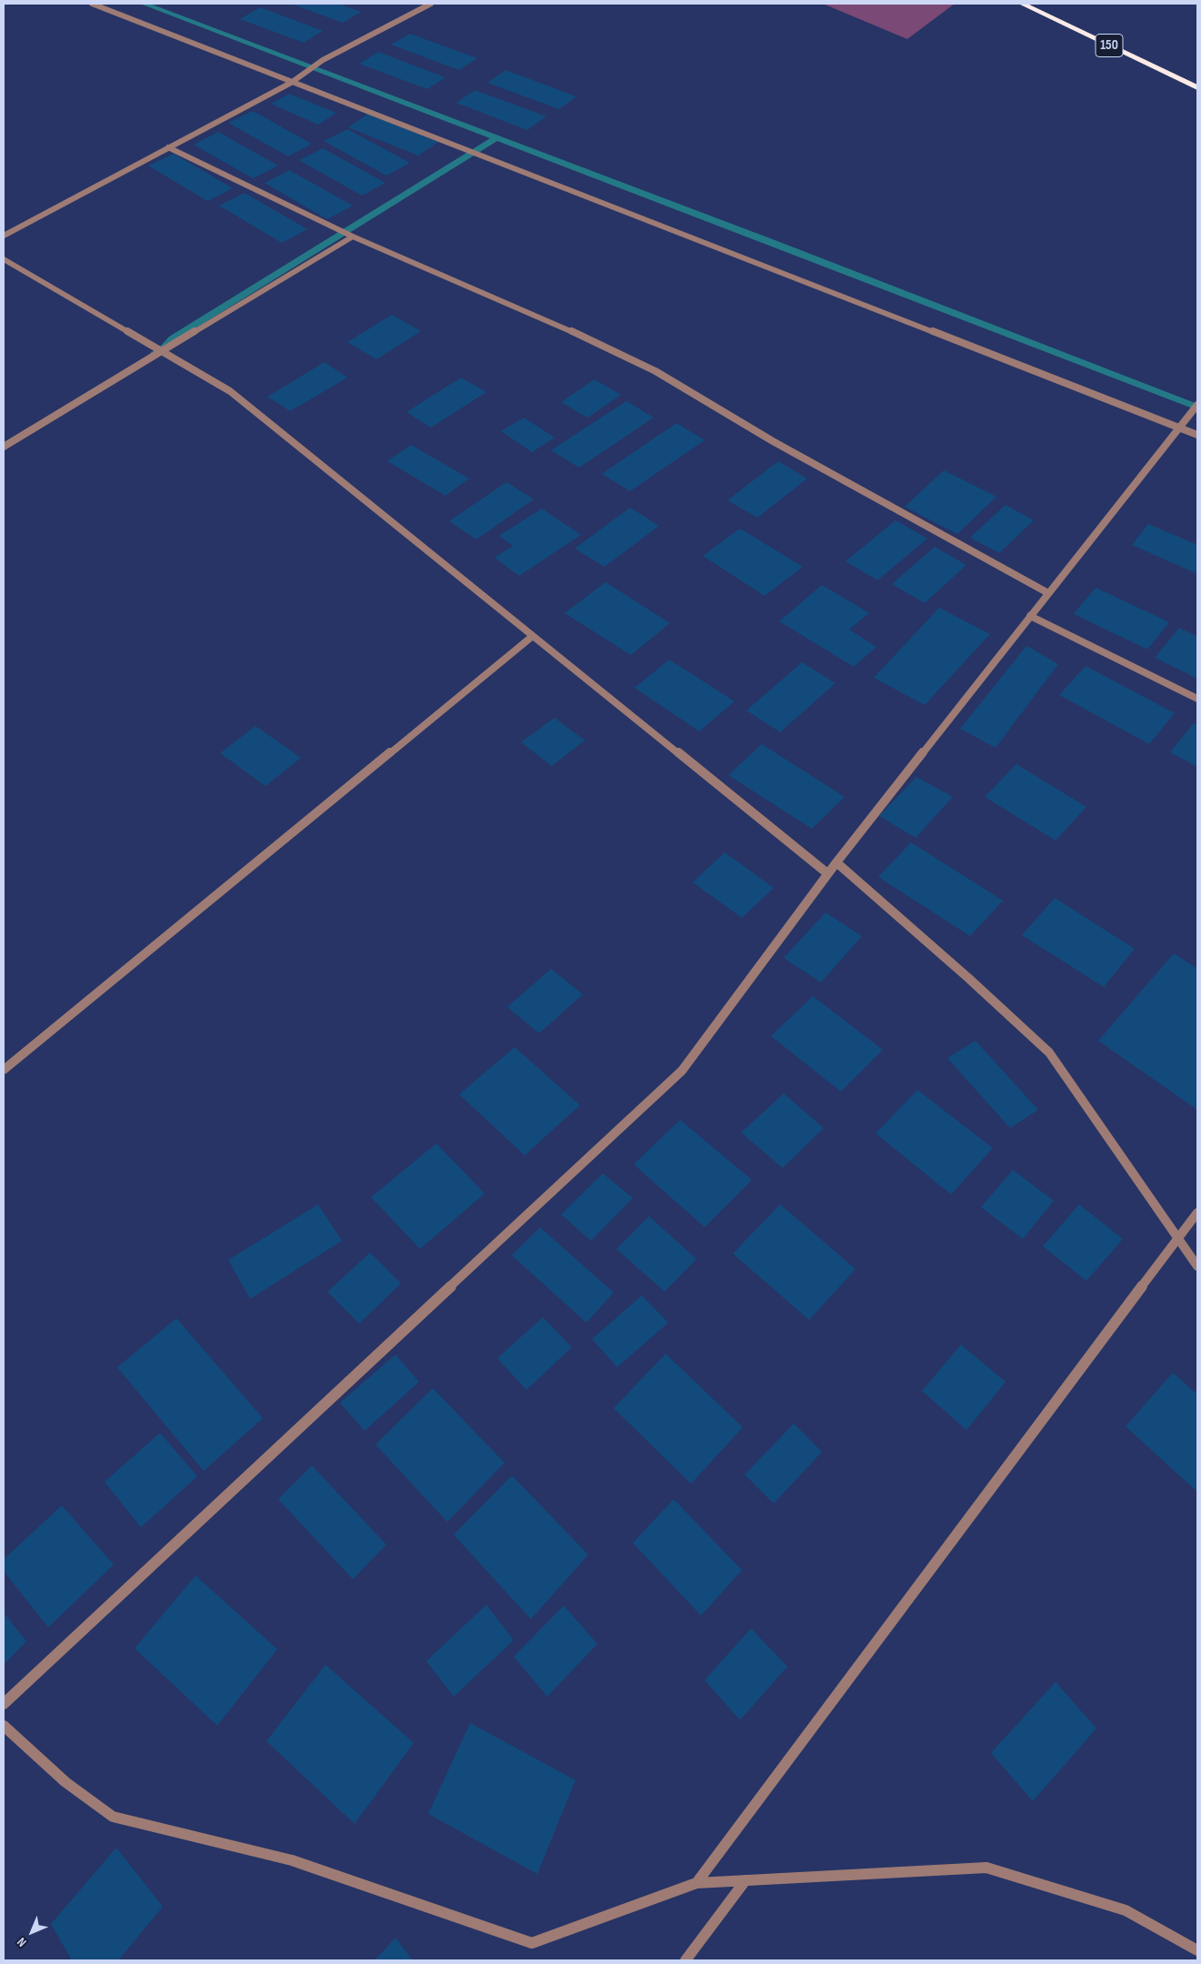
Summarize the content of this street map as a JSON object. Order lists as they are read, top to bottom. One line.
{"streets":{"highway":["150"]},"north":"bottom left"}
